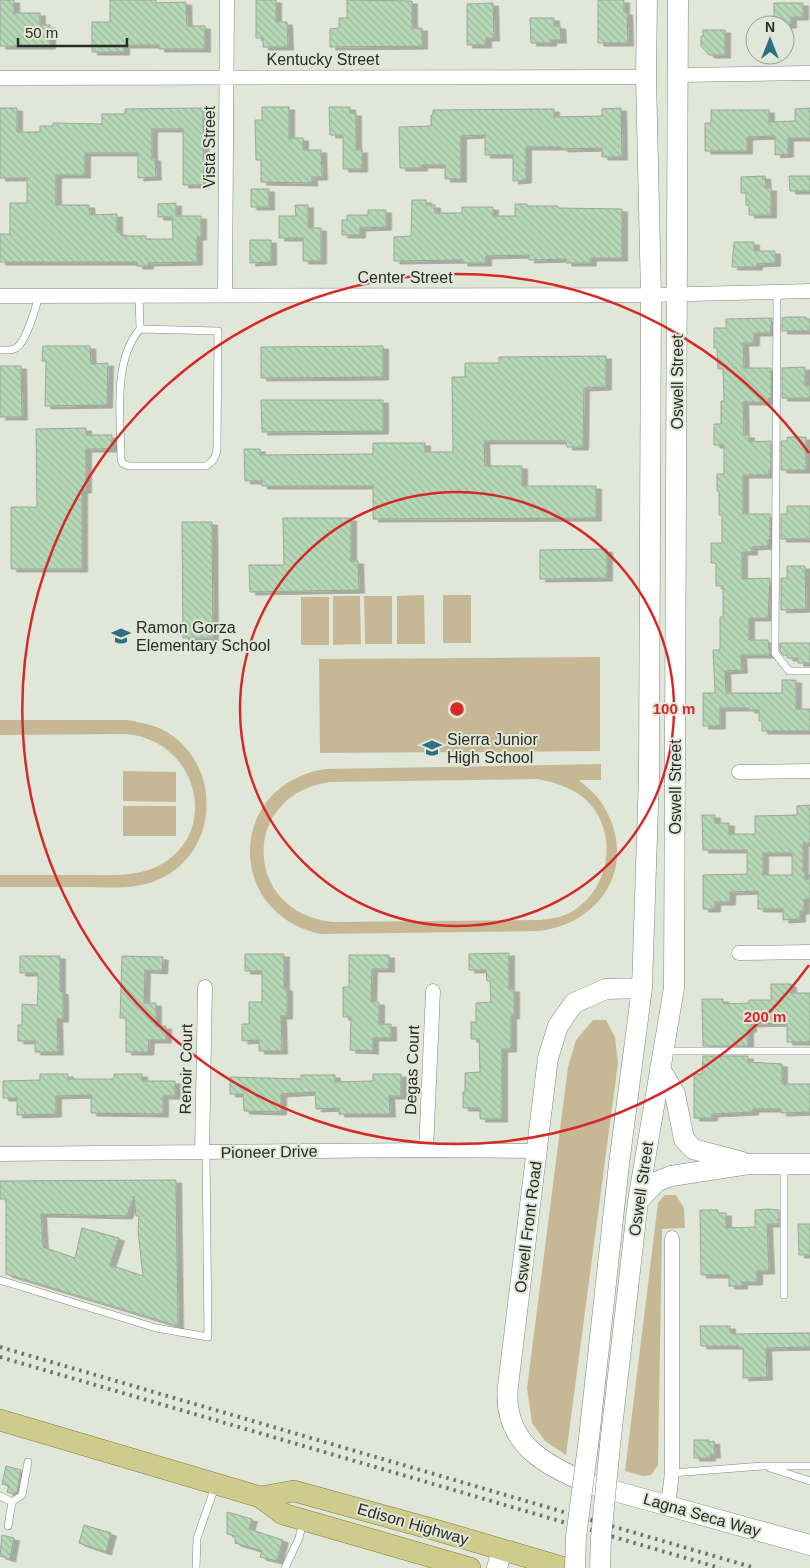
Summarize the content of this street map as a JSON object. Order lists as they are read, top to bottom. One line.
{"streets":{"main road":["Oswell Street","Oswell Front Road","Lagna Seca Way","Edison Highway"],"street":["Kentucky Street","Vista Street","Center Street","Renoir Court","Degas Court","Pioneer Drive"]},"crossings":[["Kentucky Street","Vista Street"],["Kentucky Street","Oswell Street"],["Vista Street","Center Street"],["Center Street","Oswell Street"],["Oswell Street","Oswell Front Road"],["Renoir Court","Pioneer Drive"],["Degas Court","Pioneer Drive"],["Pioneer Drive","Oswell Front Road"],["Oswell Front Road","Lagna Seca Way"]],"places":{"school or university":["Ramon Gorza Elementary School","Sierra Junior High School"]},"scale_bar":"50 m","north":"top","rings":["100 m","200 m"]}
